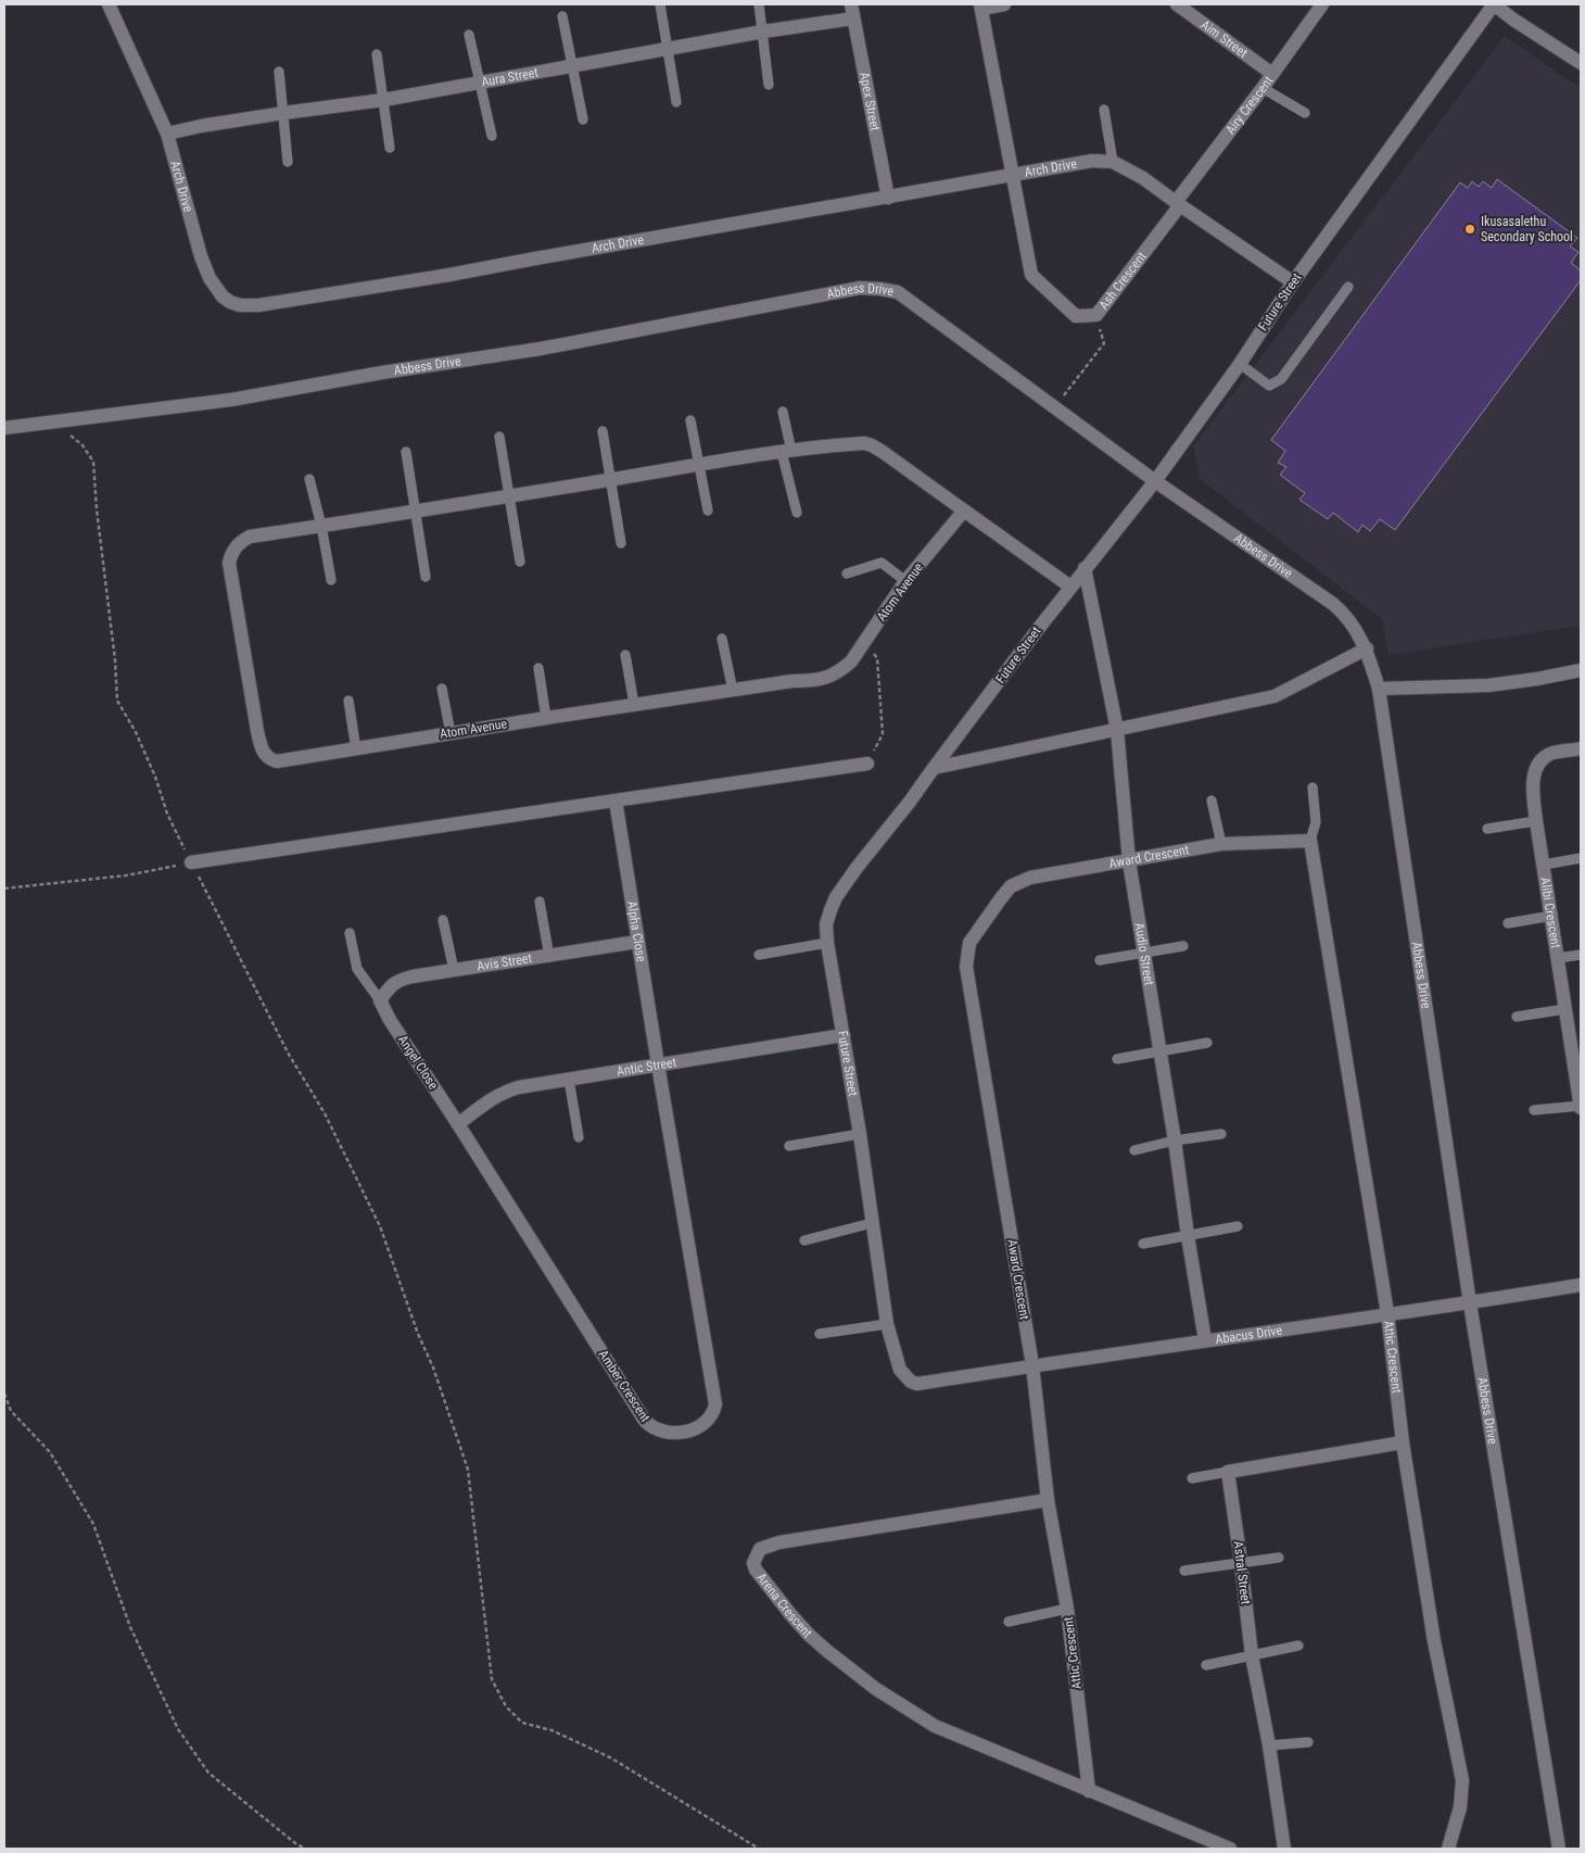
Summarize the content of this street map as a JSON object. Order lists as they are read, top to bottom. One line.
{"streets":{"street":["Aim Street","Aura Street","Apex Street","Airy Crescent","Arch Drive","Ash Crescent","Abbess Drive","Future Street","Atom Avenue","Award Crescent","Alibi Crescent","Alpha Close","Audio Street","Avis Street","Angel Close","Antic Street","Abacus Drive","Attic Crescent","Amber Crescent","Astral Street","Arena Crescent"]},"crossings":[["Aim Street","Airy Crescent"],["Aura Street","Apex Street"],["Aura Street","Arch Drive"],["Apex Street","Arch Drive"],["Airy Crescent","Arch Drive"],["Airy Crescent","Ash Crescent"],["Arch Drive","Ash Crescent"],["Arch Drive","Future Street"],["Abbess Drive","Future Street"],["Abbess Drive","Abacus Drive"],["Future Street","Audio Street"],["Future Street","Antic Street"],["Future Street","Abacus Drive"],["Award Crescent","Audio Street"],["Award Crescent","Abacus Drive"],["Award Crescent","Attic Crescent"],["Alpha Close","Avis Street"],["Alpha Close","Antic Street"],["Alpha Close","Amber Crescent"],["Audio Street","Abacus Drive"],["Avis Street","Angel Close"],["Angel Close","Antic Street"],["Angel Close","Amber Crescent"],["Antic Street","Amber Crescent"],["Abacus Drive","Attic Crescent"],["Attic Crescent","Arena Crescent"]],"places":["Ikusasalethu Secondary School"]}
